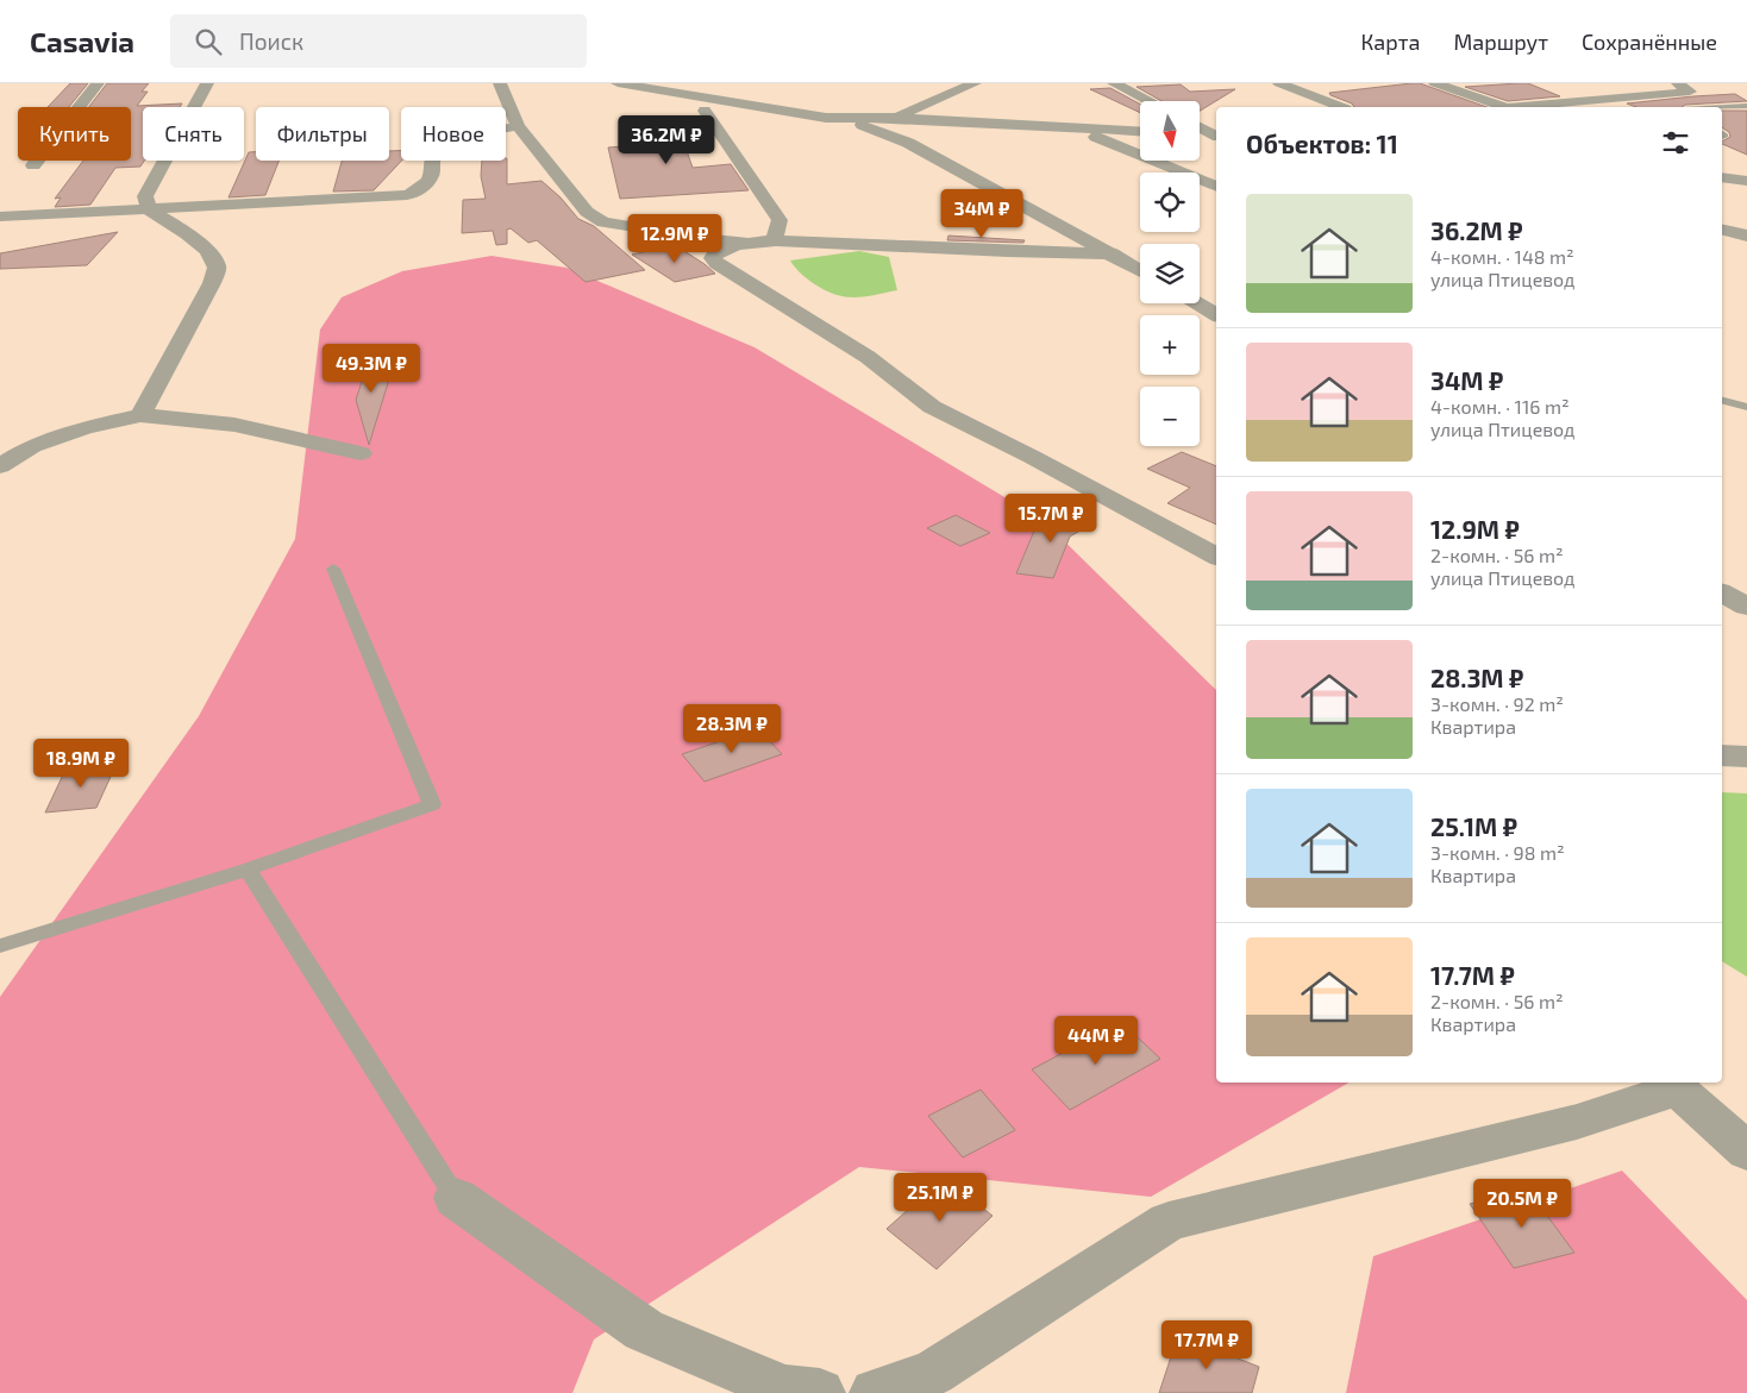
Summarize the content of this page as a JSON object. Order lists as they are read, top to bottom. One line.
{"north":"bottom","page":{"header":"Casavia","search":"Поиск","nav":["Карта","Маршрут","Сохранённые"],"map_buttons":["+","−"],"chip":["Купить","Снять","Фильтры","Новое"],"heading":"Объектов: 11","price":["36.2M ₽","34M ₽","12.9M ₽","49.3M ₽","15.7M ₽","28.3M ₽","18.9M ₽","44M ₽","25.1M ₽","20.5M ₽","17.7M ₽"],"list":[{"name":"36.2M ₽","note":"4-комн. · 148 m² · улица Птицевод"},{"name":"34M ₽","note":"4-комн. · 116 m² · улица Птицевод"},{"name":"12.9M ₽","note":"2-комн. · 56 m² · улица Птицевод"},{"name":"28.3M ₽","note":"3-комн. · 92 m² · Квартира"},{"name":"25.1M ₽","note":"3-комн. · 98 m² · Квартира"},{"name":"17.7M ₽","note":"2-комн. · 56 m² · Квартира"}]}}
